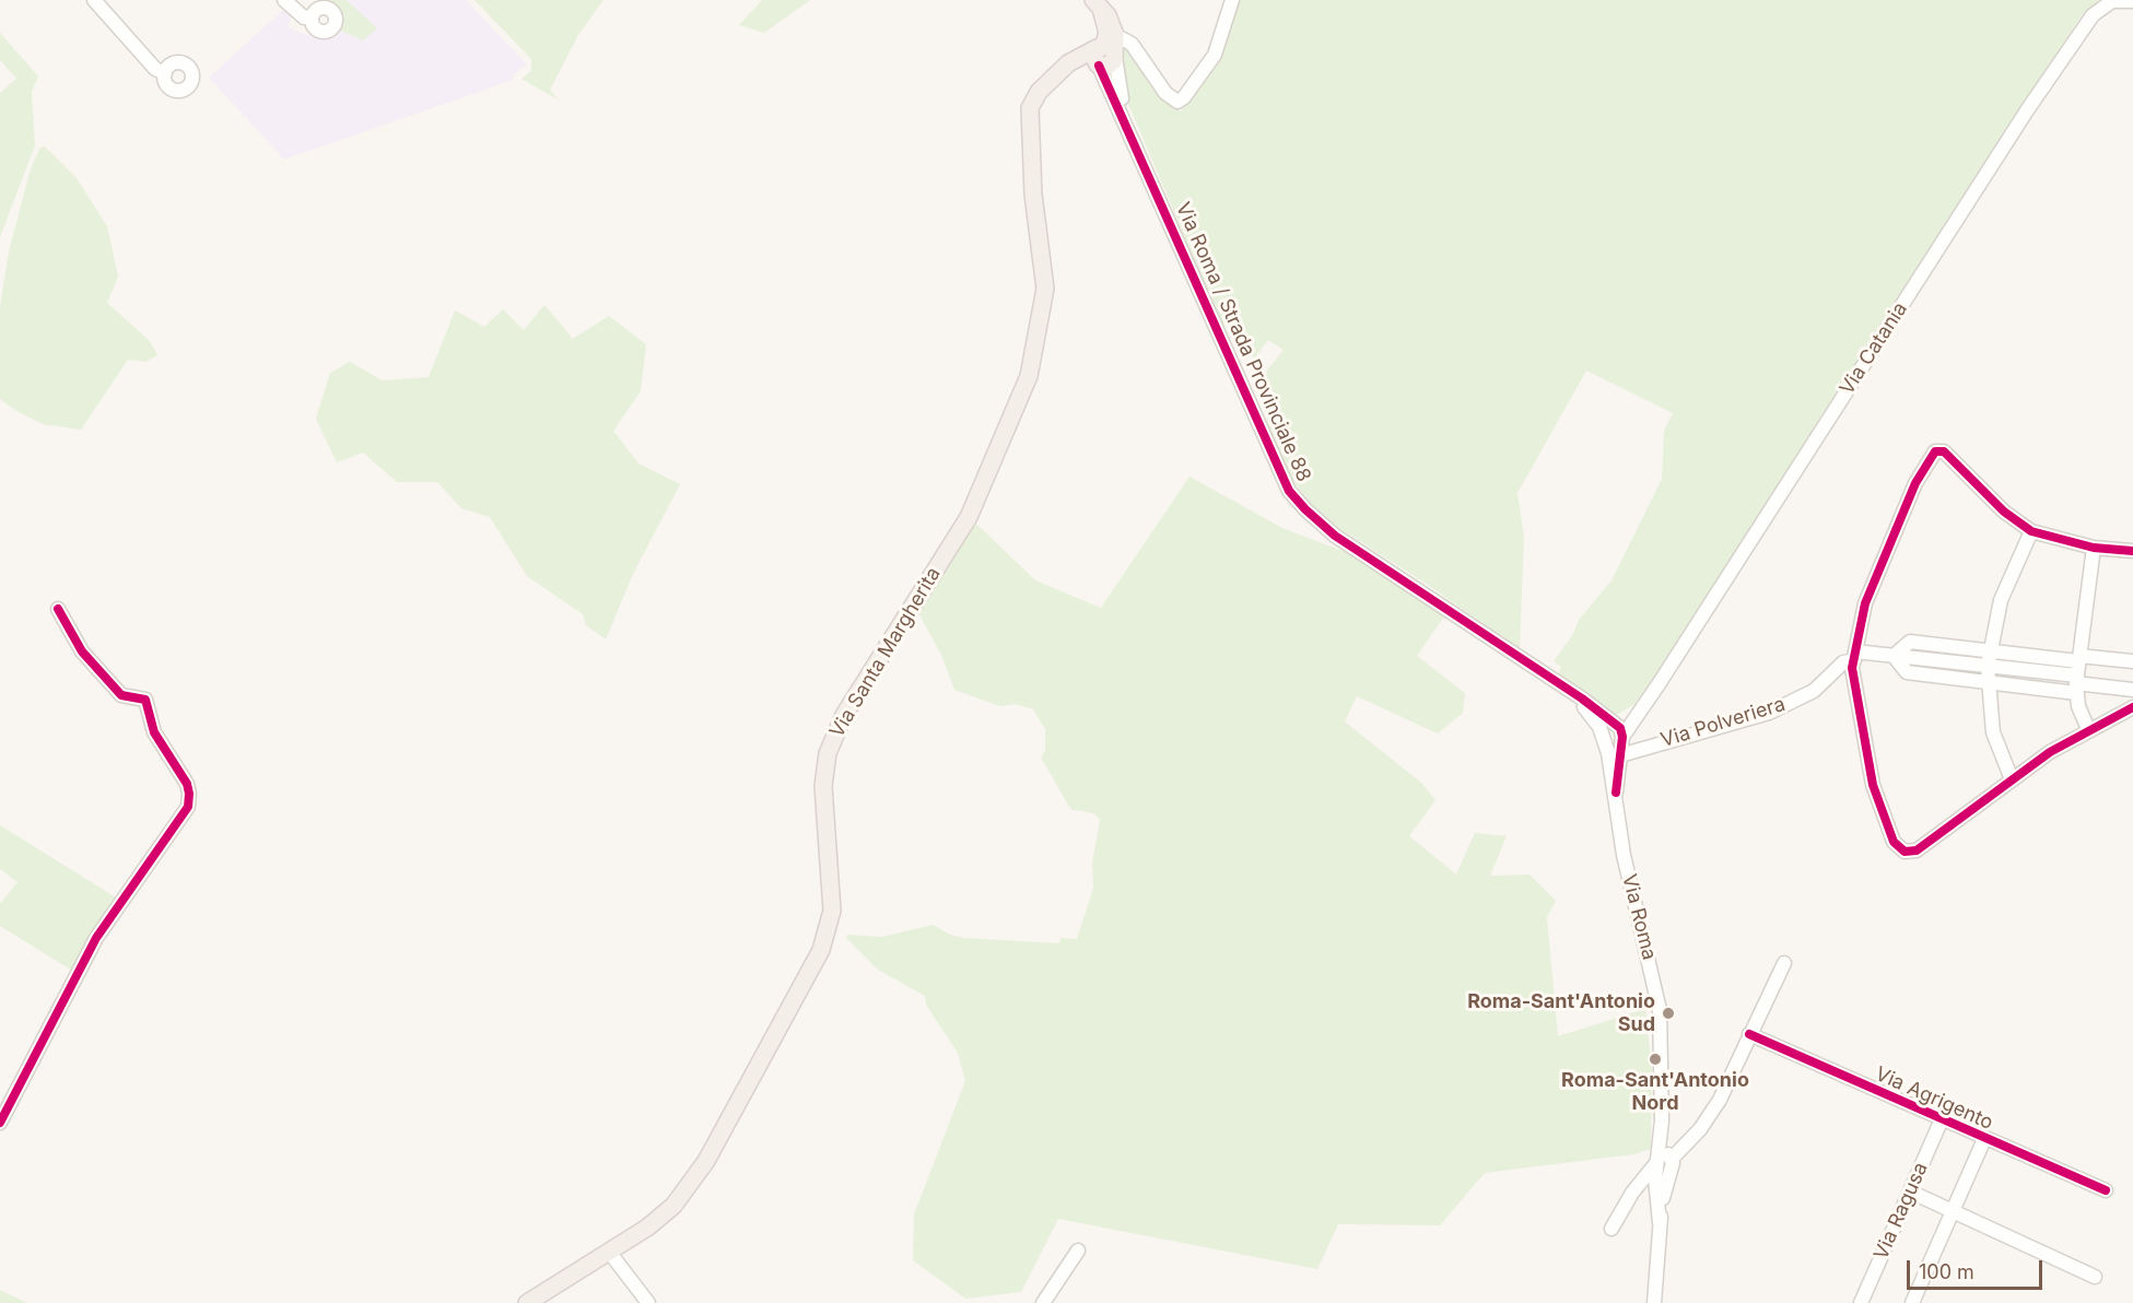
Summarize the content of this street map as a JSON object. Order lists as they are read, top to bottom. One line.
{"streets":{"main road":["Via Santa Margherita"],"street":["Via Roma / Strada Provinciale 88","Via Catania","Via Polveriera","Via Roma","Via Agrigento","Via Ragusa"]},"crossings":[["Via Roma / Strada Provinciale 88","Via Catania"],["Via Roma / Strada Provinciale 88","Via Santa Margherita"],["Via Agrigento","Via Ragusa"]],"places":["Roma-Sant'Antonio Sud","Roma-Sant'Antonio Nord"],"scale_bar":"100 m"}
